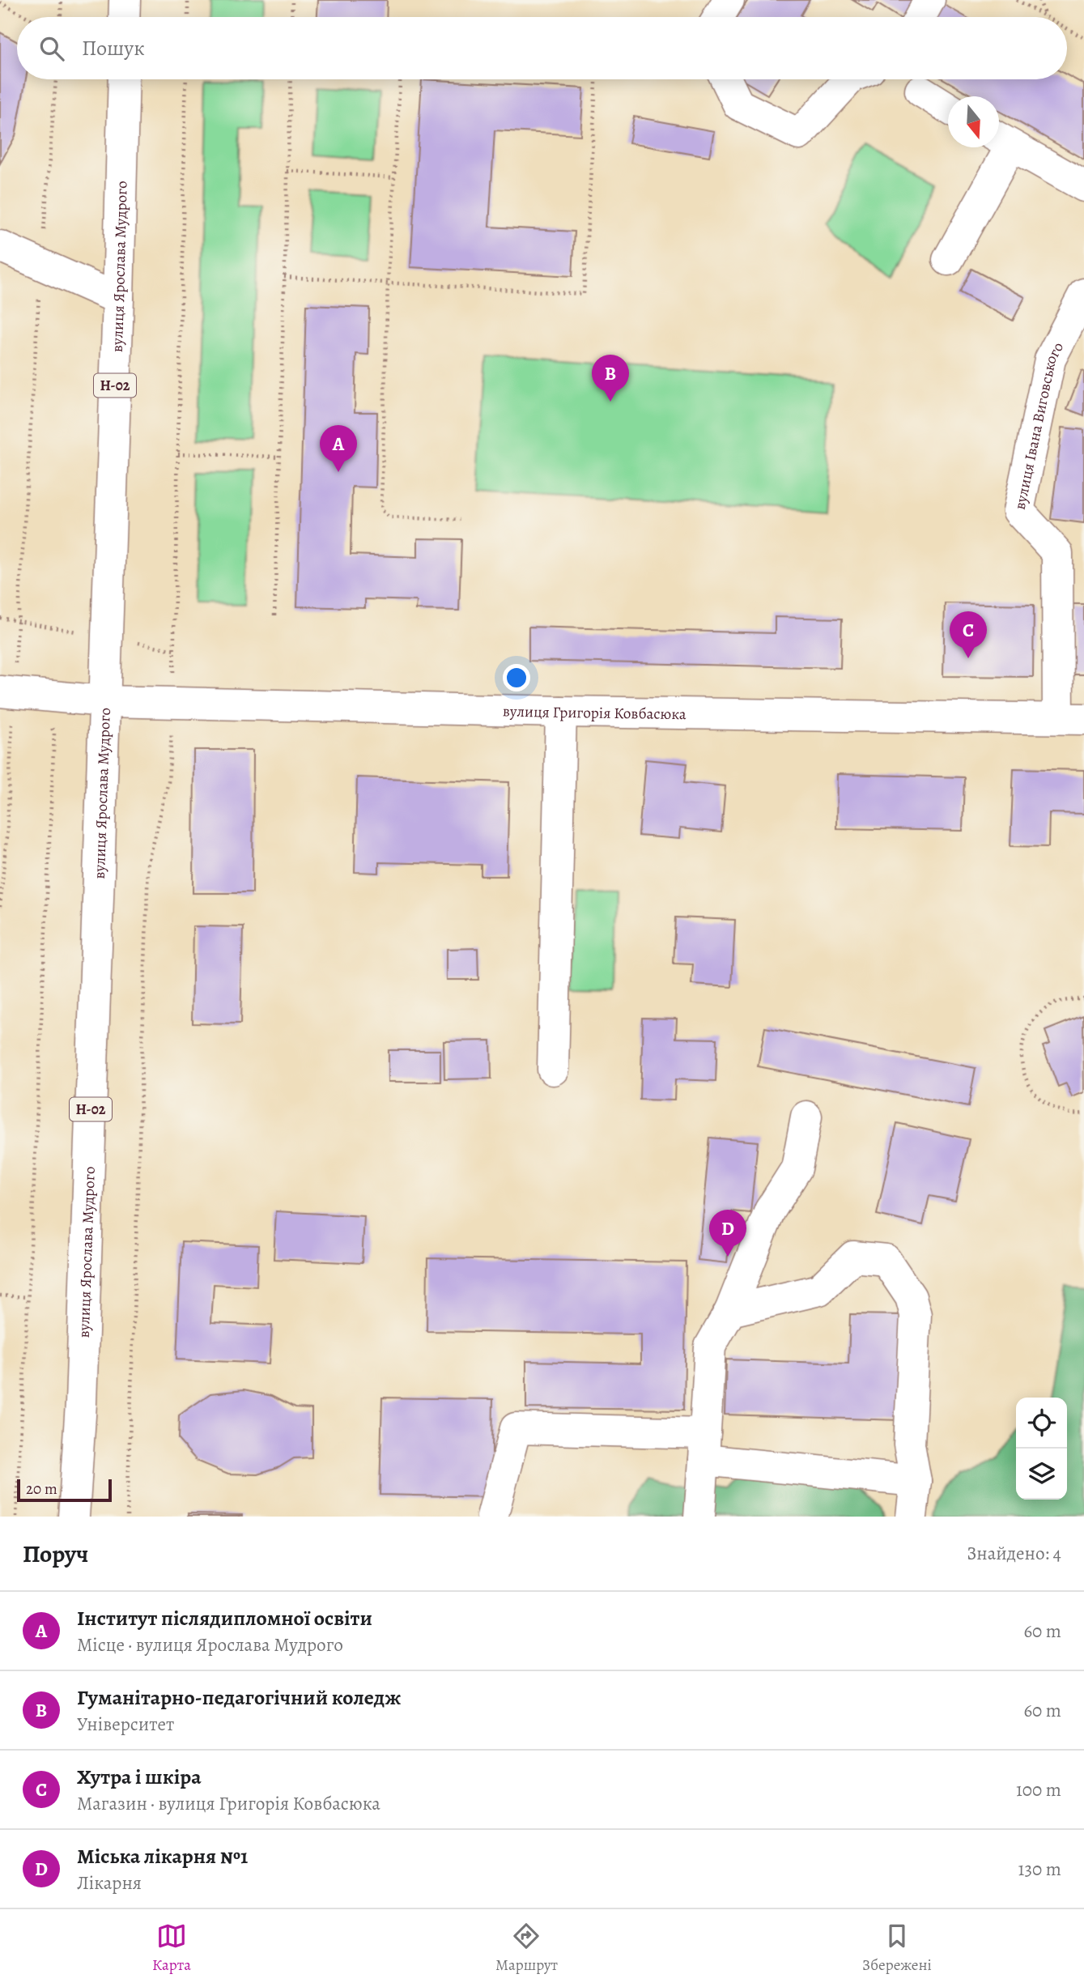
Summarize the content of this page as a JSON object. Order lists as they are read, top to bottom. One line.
{"streets":{"main road":["вулиця Ярослава Мудрого","Н-02","вулиця Івана Виговського","вулиця Григорія Ковбасюка"]},"crossings":[["вулиця Ярослава Мудрого","вулиця Григорія Ковбасюка"],["вулиця Івана Виговського","вулиця Григорія Ковбасюка"]],"scale_bar":"20 m","north":"bottom","page":{"search":"Пошук","pins":["B","A","C","D"],"scale":"20 m","heading":["Поруч","Знайдено: 4"],"list":[{"mark":"A","name":"Інститут післядипломної освіти","note":"Місце · вулиця Ярослава Мудрого","value":"60 m"},{"mark":"B","name":"Гуманітарно-педагогічний коледж","note":"Університет","value":"60 m"},{"mark":"C","name":"Хутра і шкіра","note":"Магазин · вулиця Григорія Ковбасюка","value":"100 m"},{"mark":"D","name":"Міська лікарня №1","note":"Лікарня","value":"130 m"}],"nav":["Карта","Маршрут","Збережені"]}}
